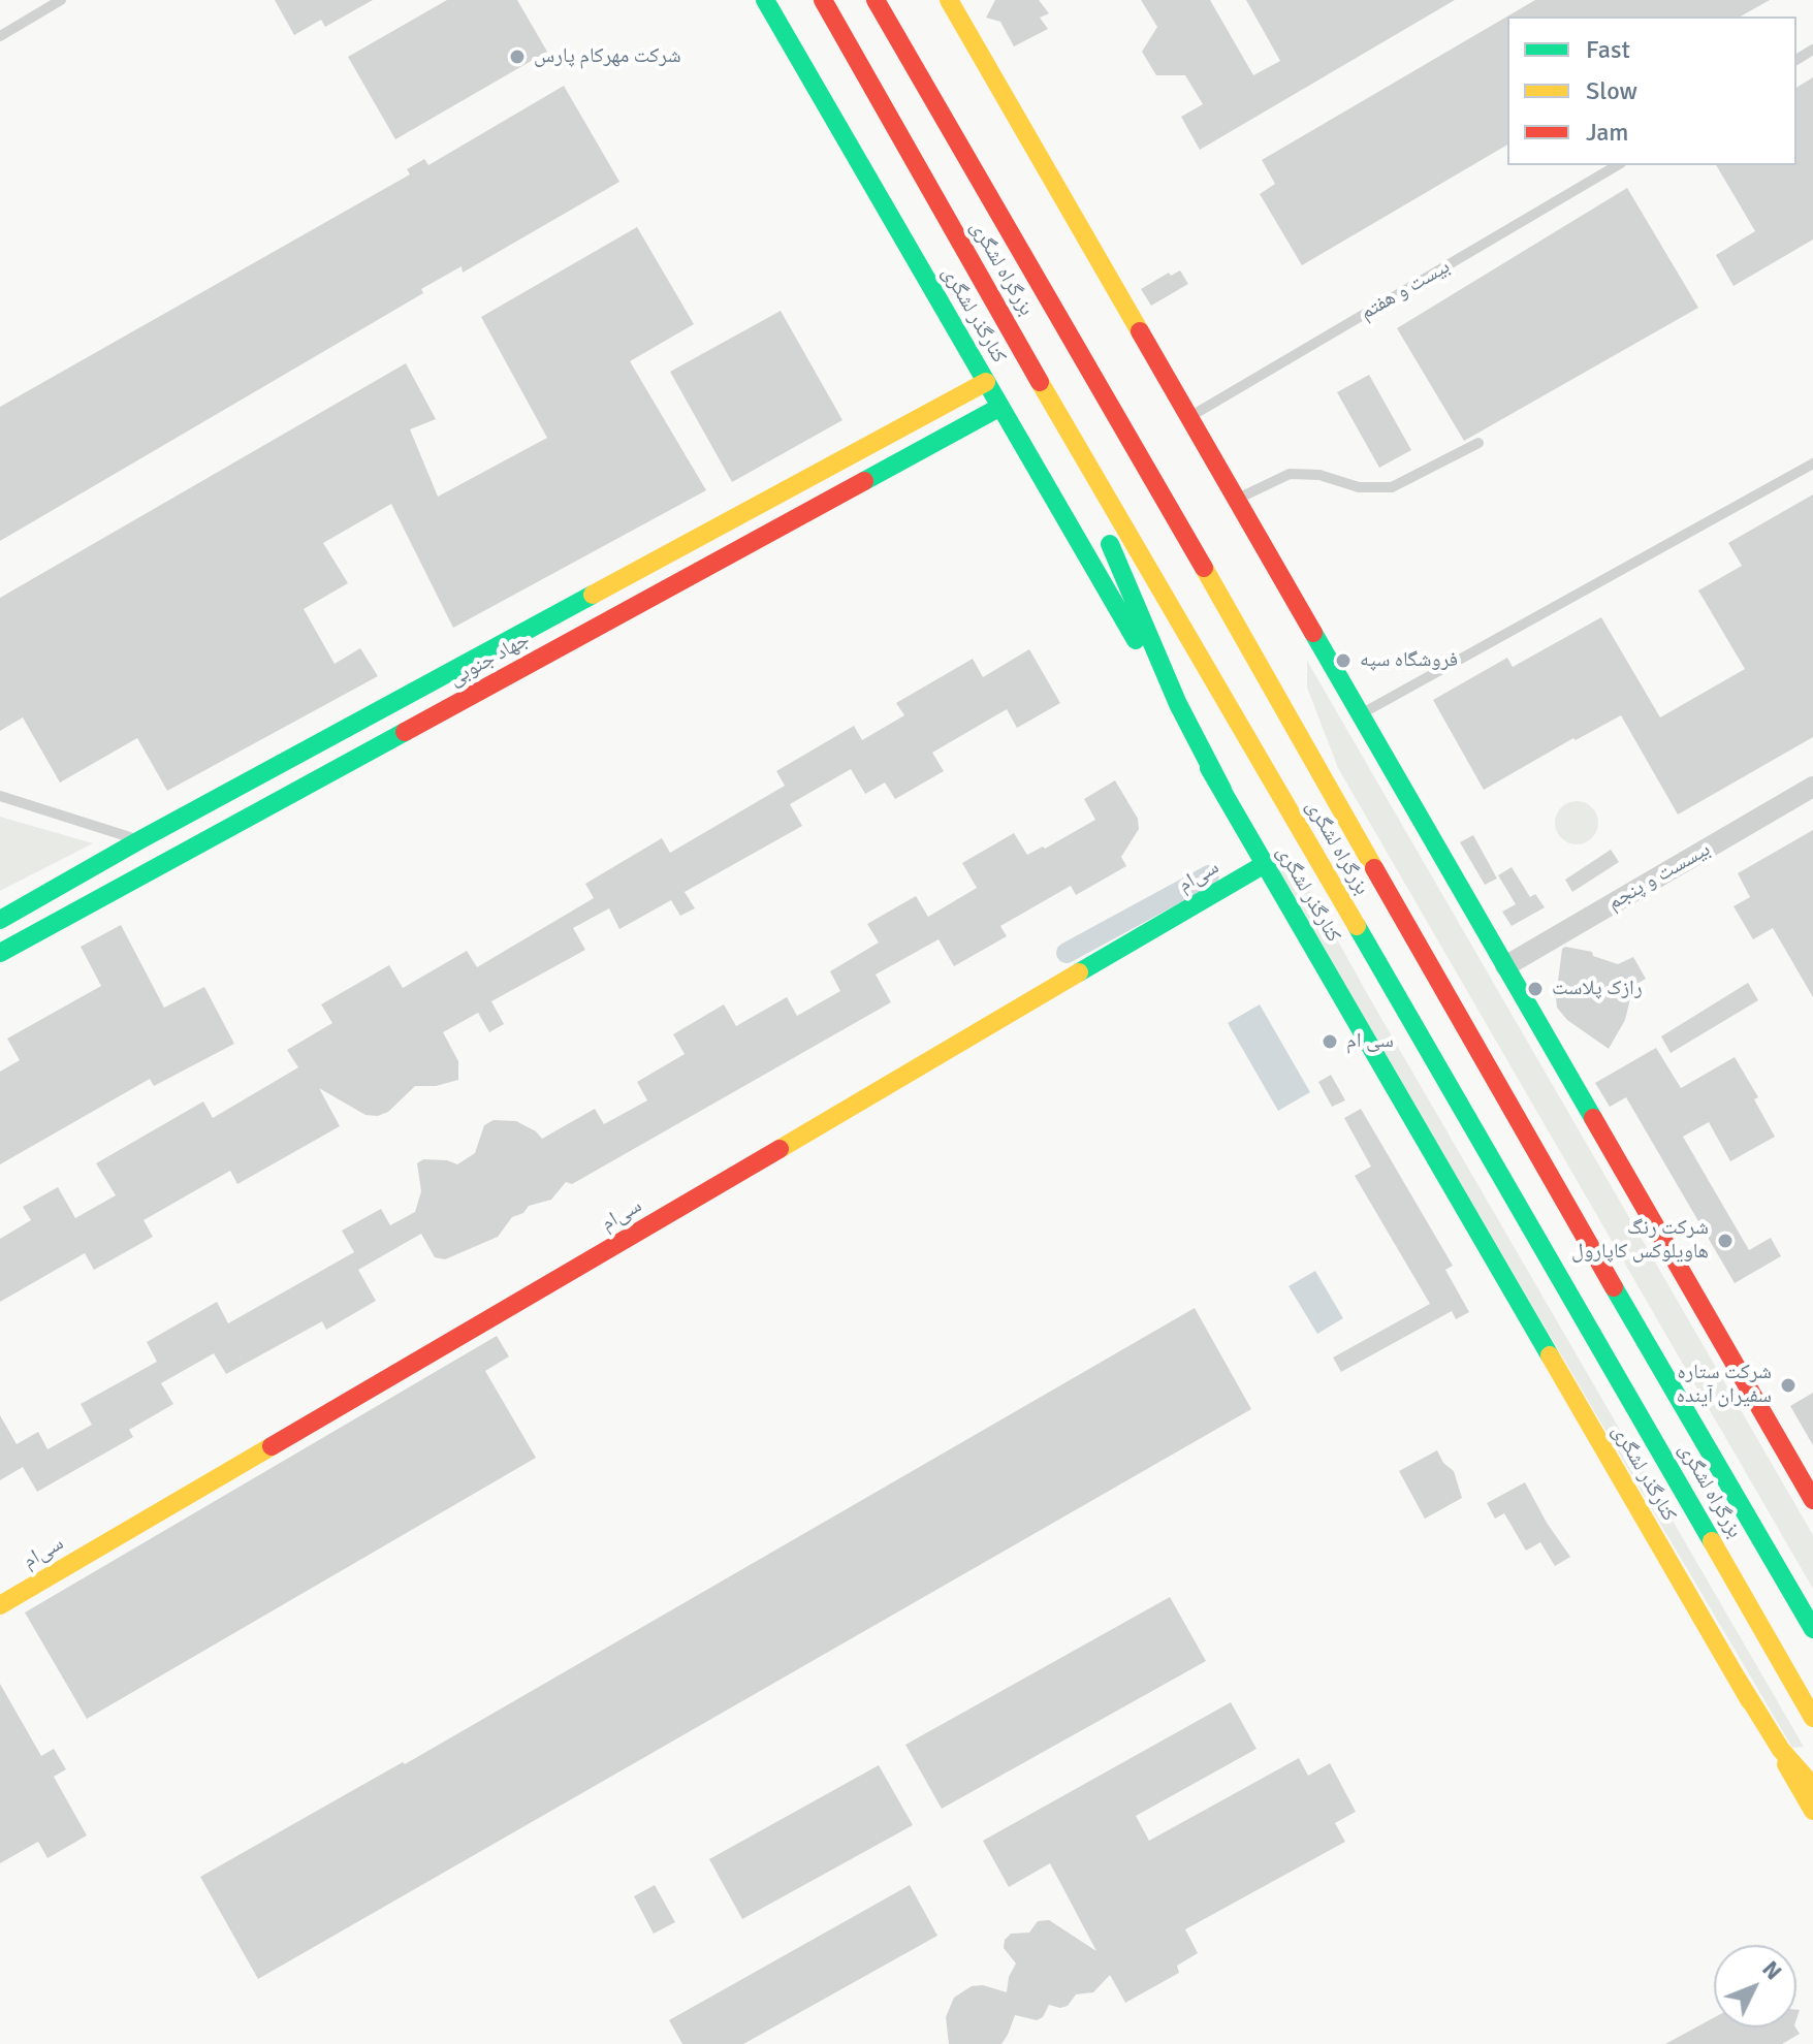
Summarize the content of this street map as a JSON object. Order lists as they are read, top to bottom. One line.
{"streets":{"main road":["بزرگراه لشگری","کنارگذر لشگری","جهاد جنوبی","سی‌ام"],"street":["بیسست و پنجم"],"lane":["بیست و هفتم"]},"crossings":[["کنارگذر لشگری","جهاد جنوبی"],["کنارگذر لشگری","سی‌ام"]],"places":["شرکت مهرکام پارس","فروشگاه سپه","رازک پلاست","سی ام","شرکت رنگ هاویلوکس کاپارول","شرکت ستاره سفیران آینده"],"legend":["Fast","Slow","Jam"],"north":"top right"}
